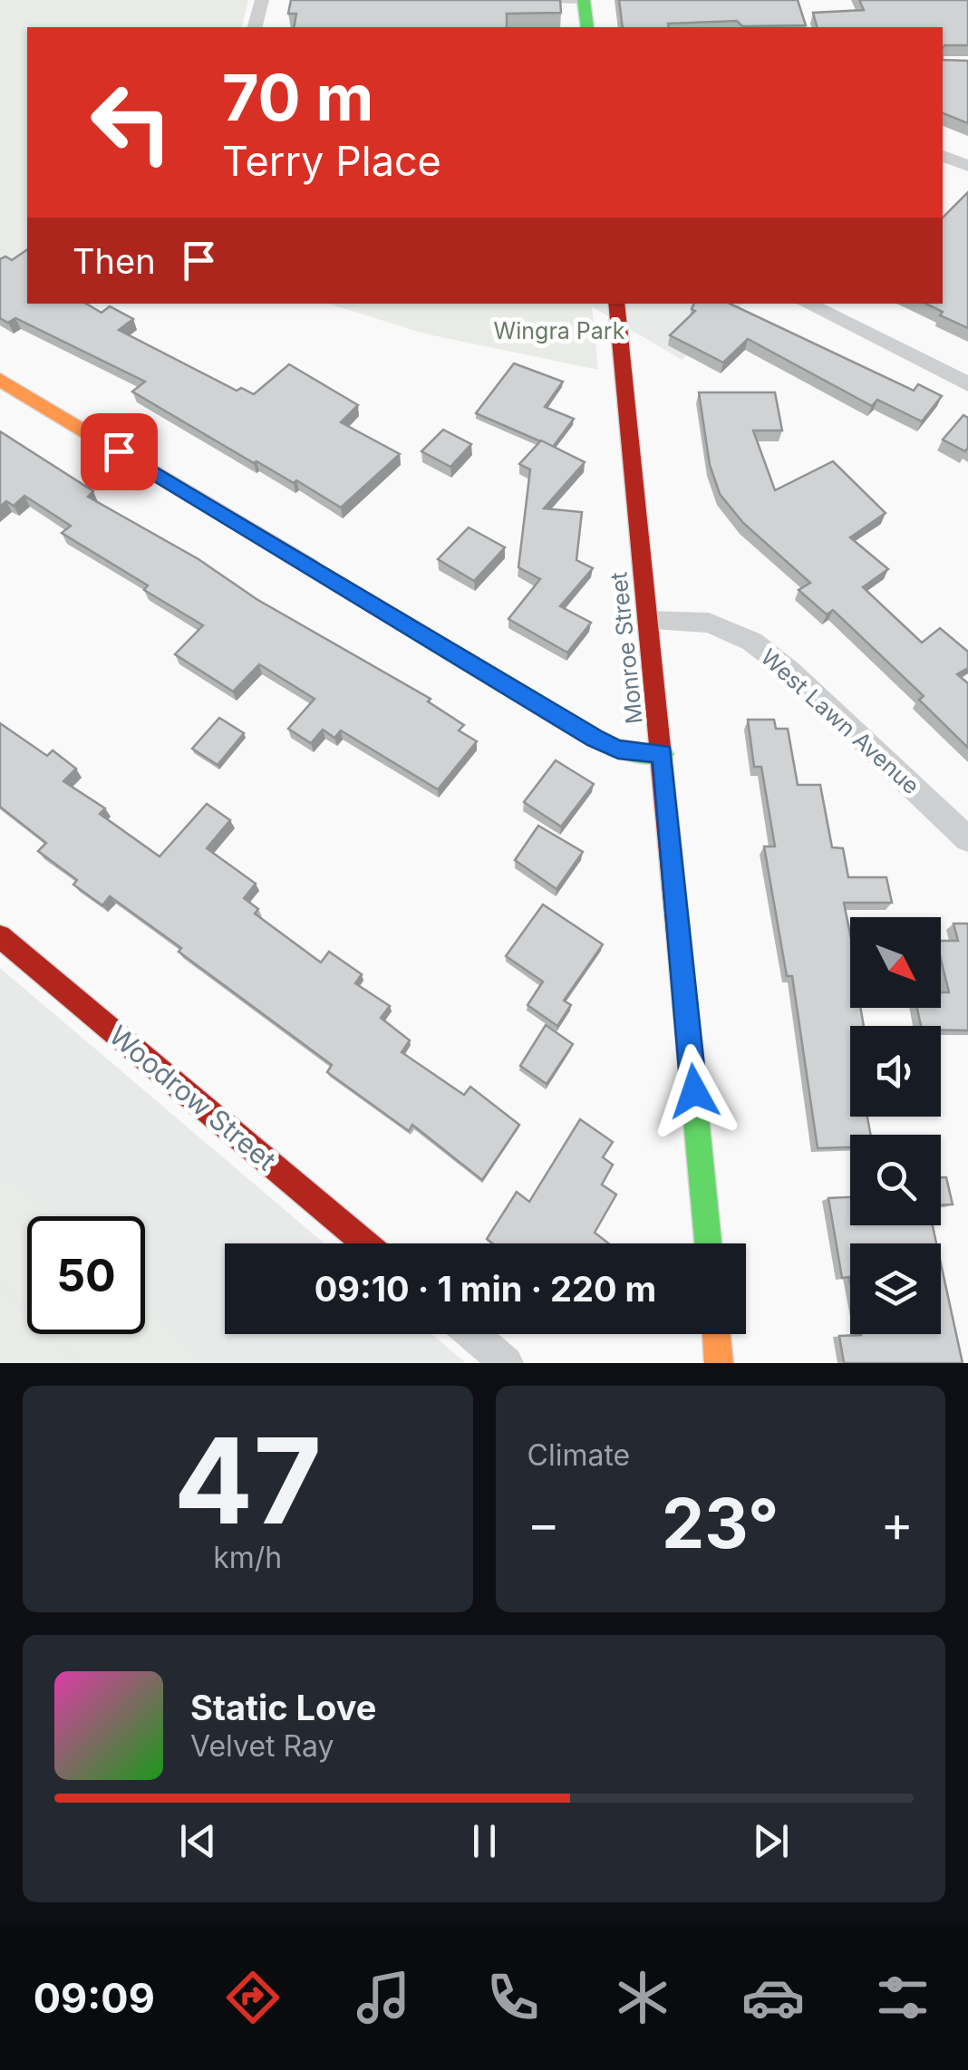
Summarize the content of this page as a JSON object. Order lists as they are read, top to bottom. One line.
{"streets":{"street":["Monroe Street","West Lawn Avenue","Woodrow Street"]},"crossings":[["Monroe Street","West Lawn Avenue"]],"parks":["Wingra Park"],"north":"bottom right","page":{"turn":["70 m","Terry Place"],"then":"Then","limit":"50","trip":"09:10 · 1 min · 220 m","tile":[["47","km/h"],"Climate"],"heat":["−","23°","+"],"song":["Static Love","Velvet Ray"],"tabs":"09:09"}}
